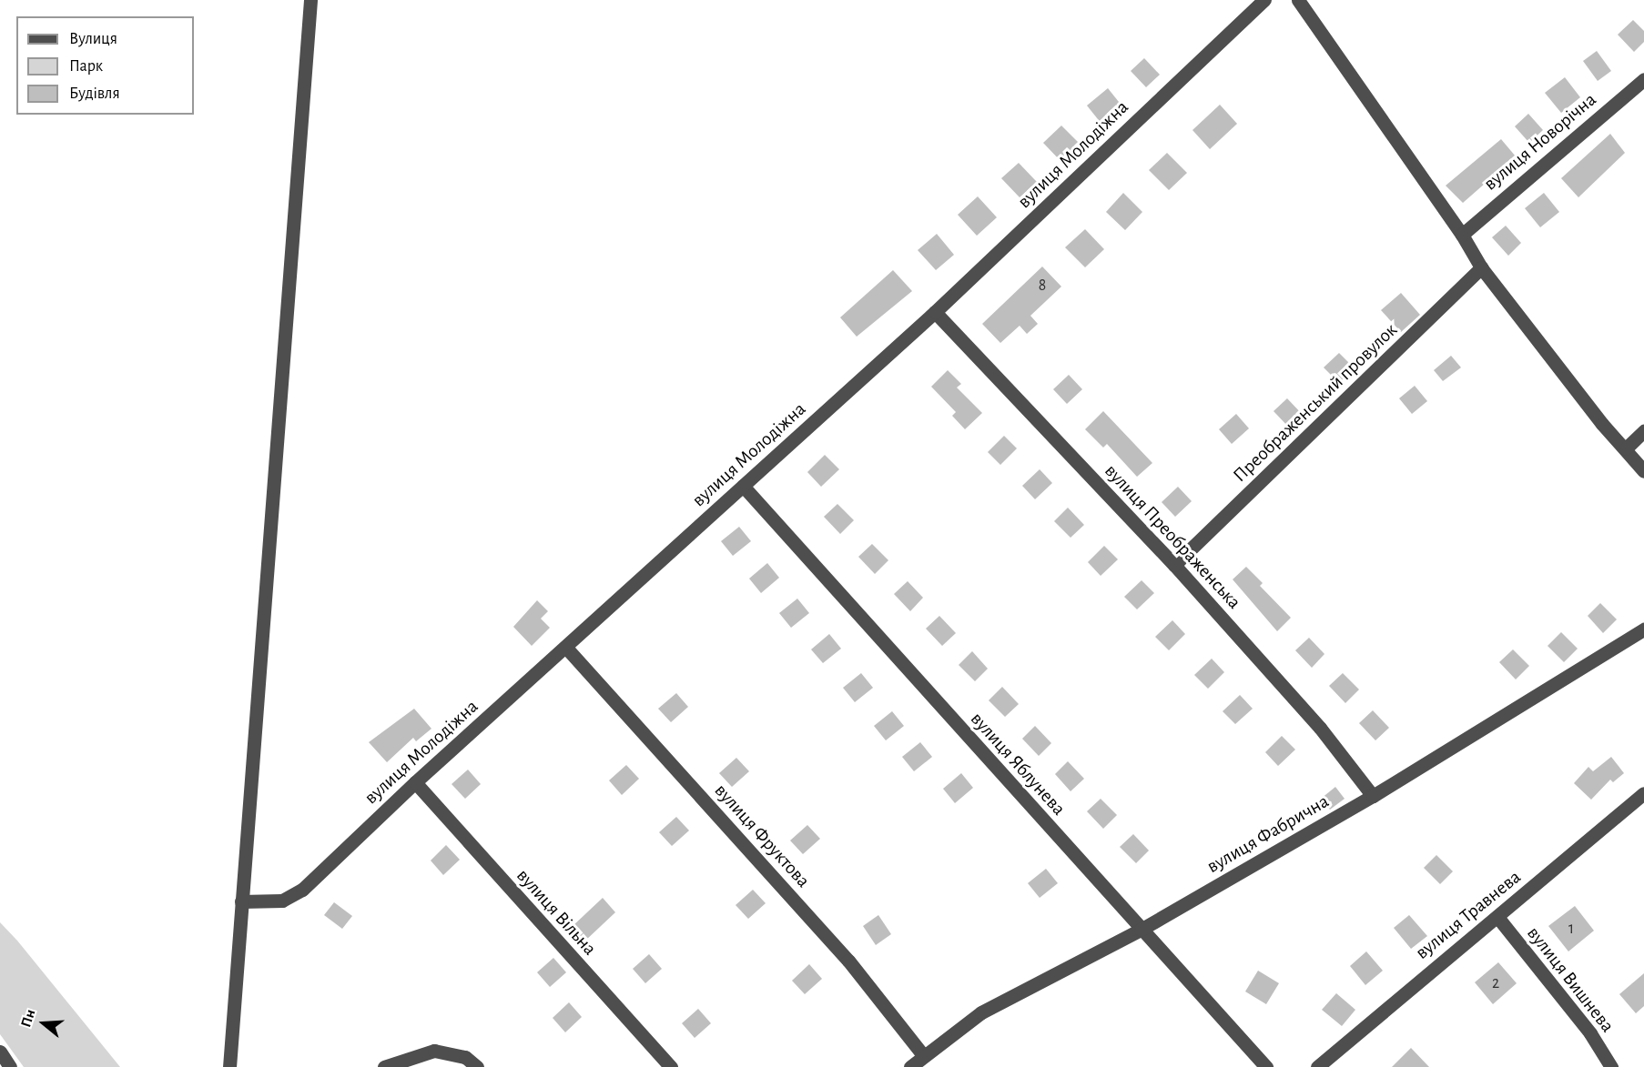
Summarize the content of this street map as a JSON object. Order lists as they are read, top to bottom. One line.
{"streets":{"street":["вулиця Новорічна","вулиця Молодіжна","Преображенський провулок","вулиця Преображенська","вулиця Яблунева","вулиця Фабрична","вулиця Фруктова","вулиця Вільна","вулиця Травнева","вулиця Вишнева"]},"crossings":[["вулиця Молодіжна","вулиця Преображенська"],["вулиця Молодіжна","вулиця Яблунева"],["вулиця Молодіжна","вулиця Фруктова"],["вулиця Молодіжна","вулиця Вільна"],["Преображенський провулок","вулиця Преображенська"],["вулиця Преображенська","вулиця Фабрична"],["вулиця Яблунева","вулиця Фабрична"],["вулиця Фабрична","вулиця Фруктова"],["вулиця Травнева","вулиця Вишнева"]],"house_numbers":["8","1","2"],"legend":["Вулиця","Парк","Будівля"],"north":"left"}
